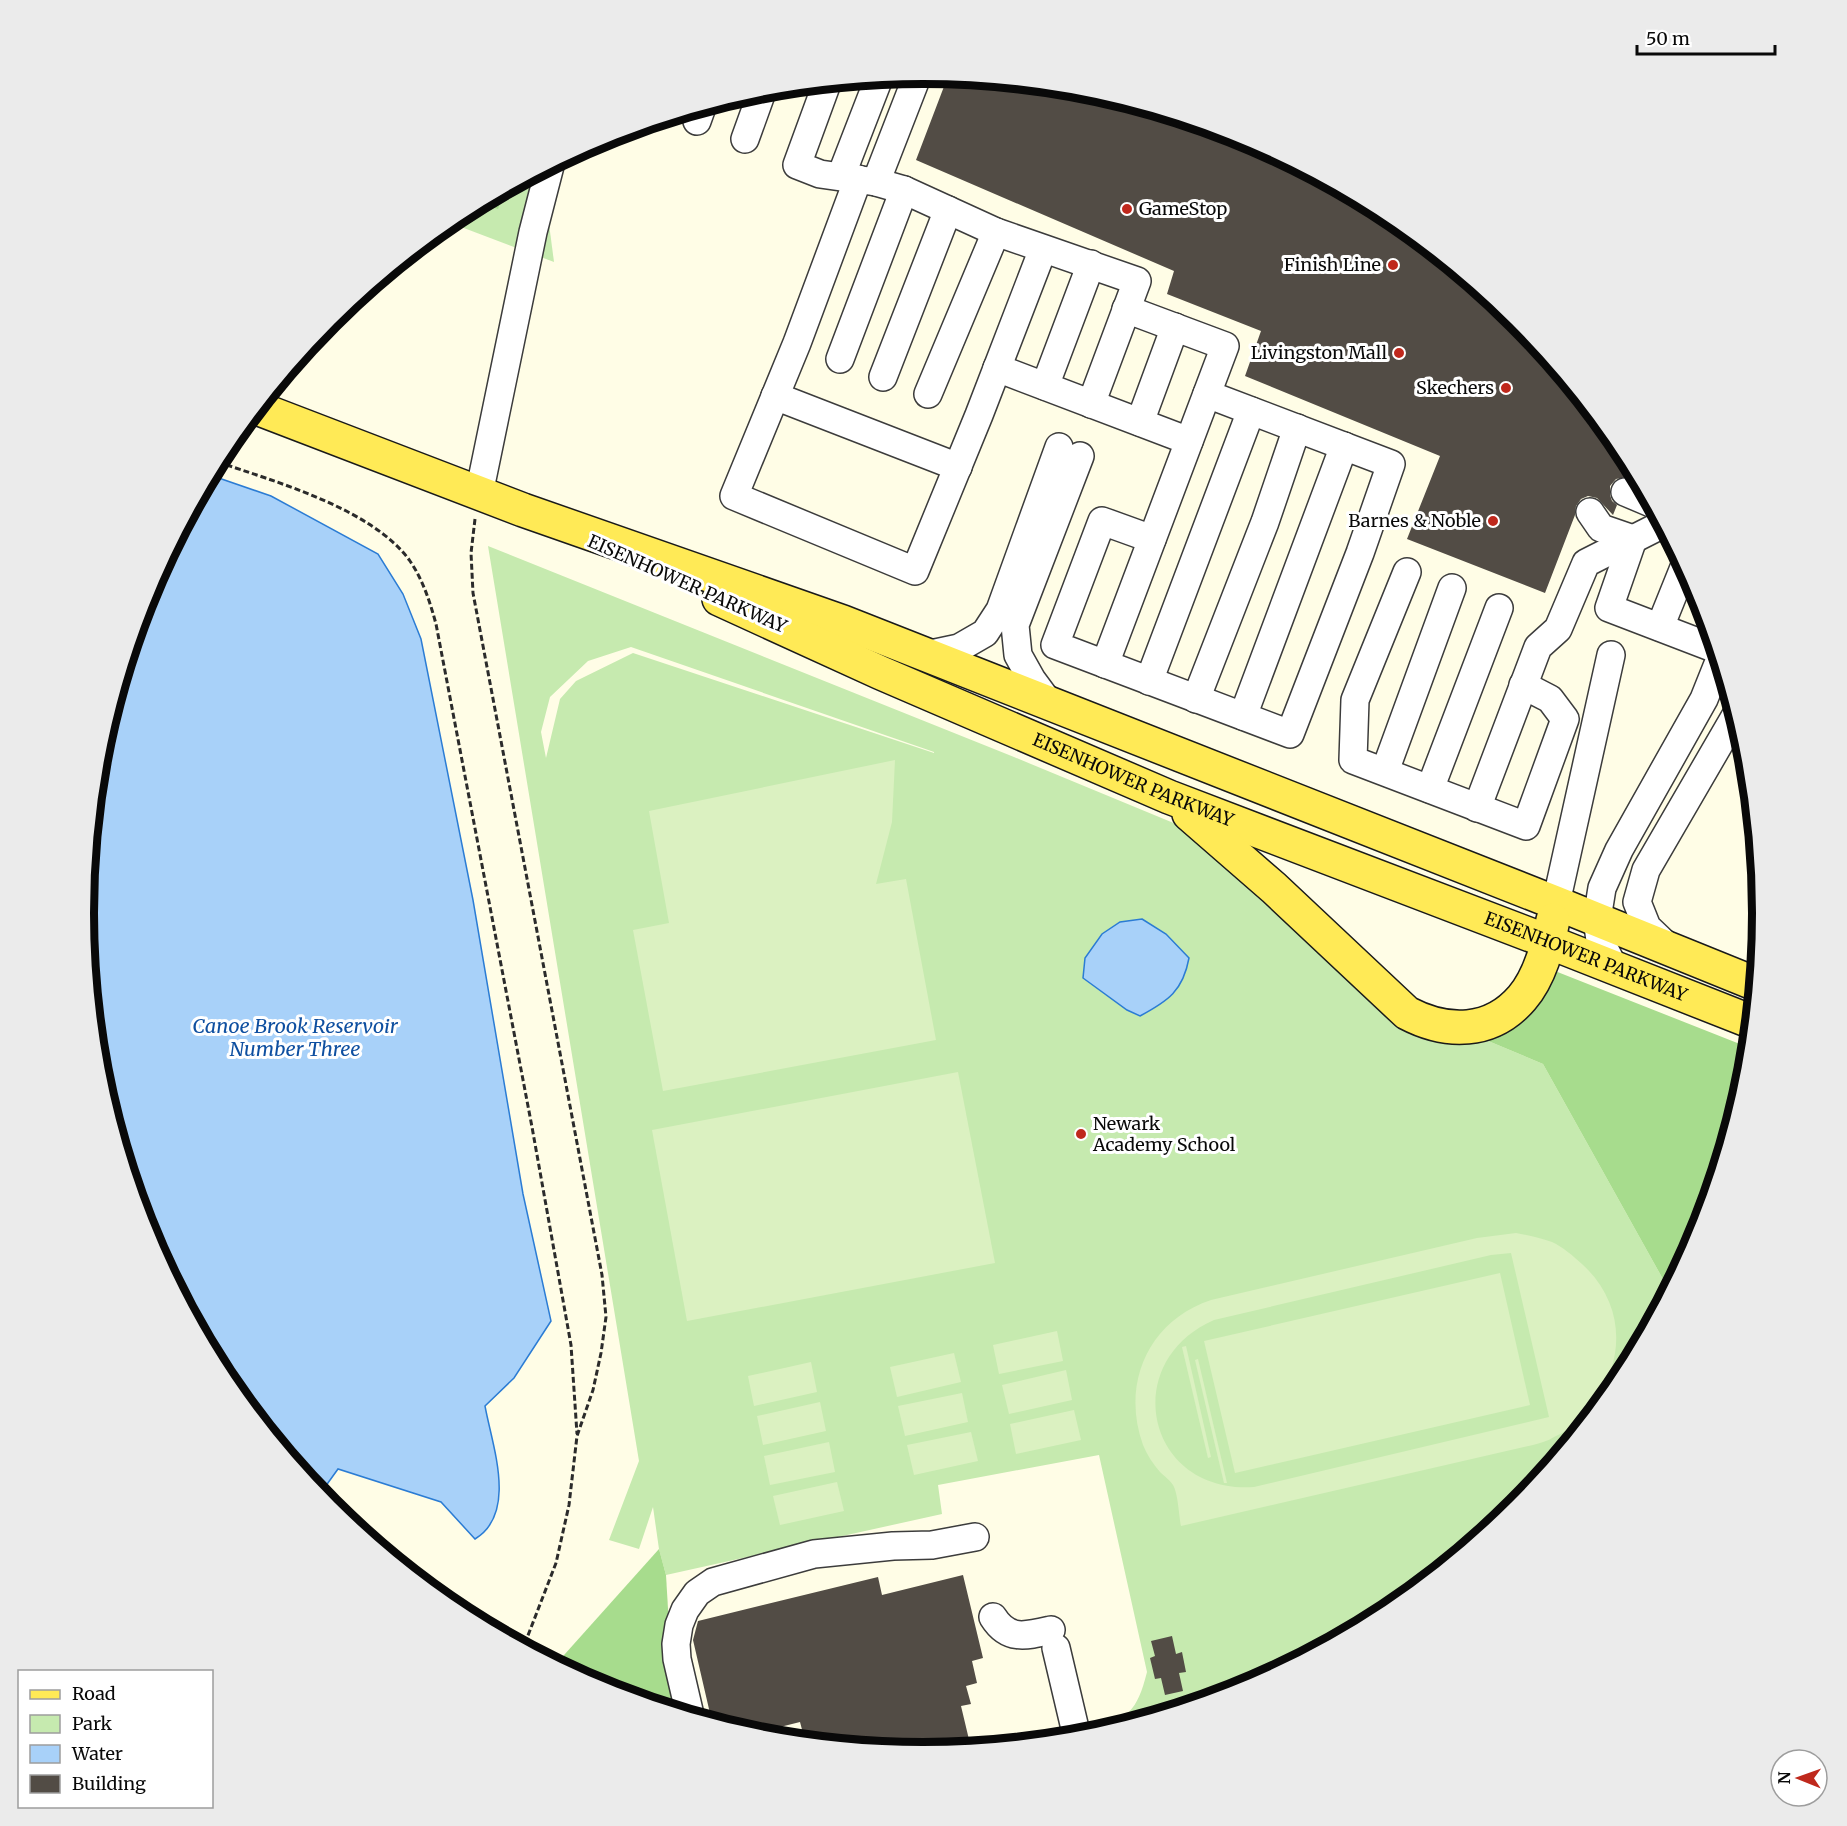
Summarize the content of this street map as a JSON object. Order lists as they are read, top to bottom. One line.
{"streets":{"main road":["EISENHOWER PARKWAY"]},"water":["Canoe Brook Reservoir Number Three"],"places":["GameStop","Finish Line","Livingston Mall","Skechers","Barnes & Noble","Newark Academy School"],"legend":["Road","Park","Water","Building"],"scale_bar":"50 m","north":"left"}
